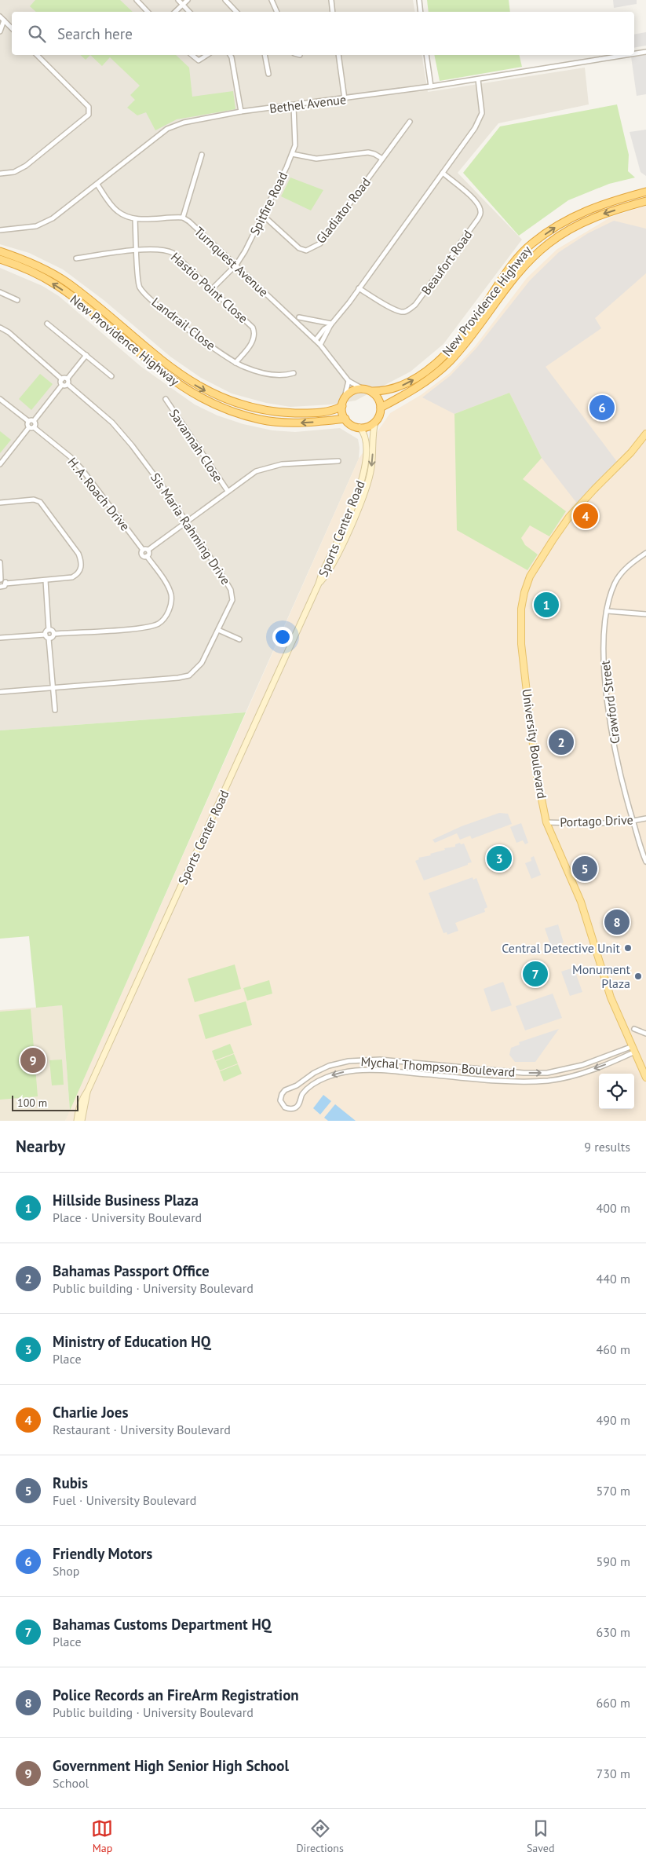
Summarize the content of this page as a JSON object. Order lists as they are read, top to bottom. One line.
{"streets":{"highway":["New Providence Highway"],"main road":["Sports Center Road","University Boulevard"],"street":["Bethel Avenue","Spitfire Road","Gladiator Road","Turnquest Avenue","Beaufort Road","Hastio Point Close","Landrail Close","Savannah Close","H. A. Roach Drive","Sis Maria Rahming Drive","Crawford Street","Portago Drive","Mychal Thompson Boulevard"]},"crossings":[["Bethel Avenue","Spitfire Road"],["Bethel Avenue","Turnquest Avenue"],["Spitfire Road","Gladiator Road"],["Spitfire Road","Turnquest Avenue"],["Spitfire Road","Hastio Point Close"],["Turnquest Avenue","Landrail Close"],["Hastio Point Close","Landrail Close"],["New Providence Highway","Sports Center Road"],["Crawford Street","Portago Drive"],["University Boulevard","Portago Drive"],["University Boulevard","Mychal Thompson Boulevard"]],"places":["Central Detective Unit","Monument Plaza"],"scale_bar":"100 m","page":{"search":"Search here","pins":["6","4","1","2","3","5","8","7","9"],"scale":"100 m","heading":["Nearby","9 results"],"list":[{"mark":"1","name":"Hillside Business Plaza","note":"Place · University Boulevard","value":"400 m"},{"mark":"2","name":"Bahamas Passport Office","note":"Public building · University Boulevard","value":"440 m"},{"mark":"3","name":"Ministry of Education HQ","note":"Place","value":"460 m"},{"mark":"4","name":"Charlie Joes","note":"Restaurant · University Boulevard","value":"490 m"},{"mark":"5","name":"Rubis","note":"Fuel · University Boulevard","value":"570 m"},{"mark":"6","name":"Friendly Motors","note":"Shop","value":"590 m"},{"mark":"7","name":"Bahamas Customs Department HQ","note":"Place","value":"630 m"},{"mark":"8","name":"Police Records an FireArm Registration","note":"Public building · University Boulevard","value":"660 m"},{"mark":"9","name":"Government High Senior High School","note":"School","value":"730 m"}],"nav":["Map","Directions","Saved"]}}
